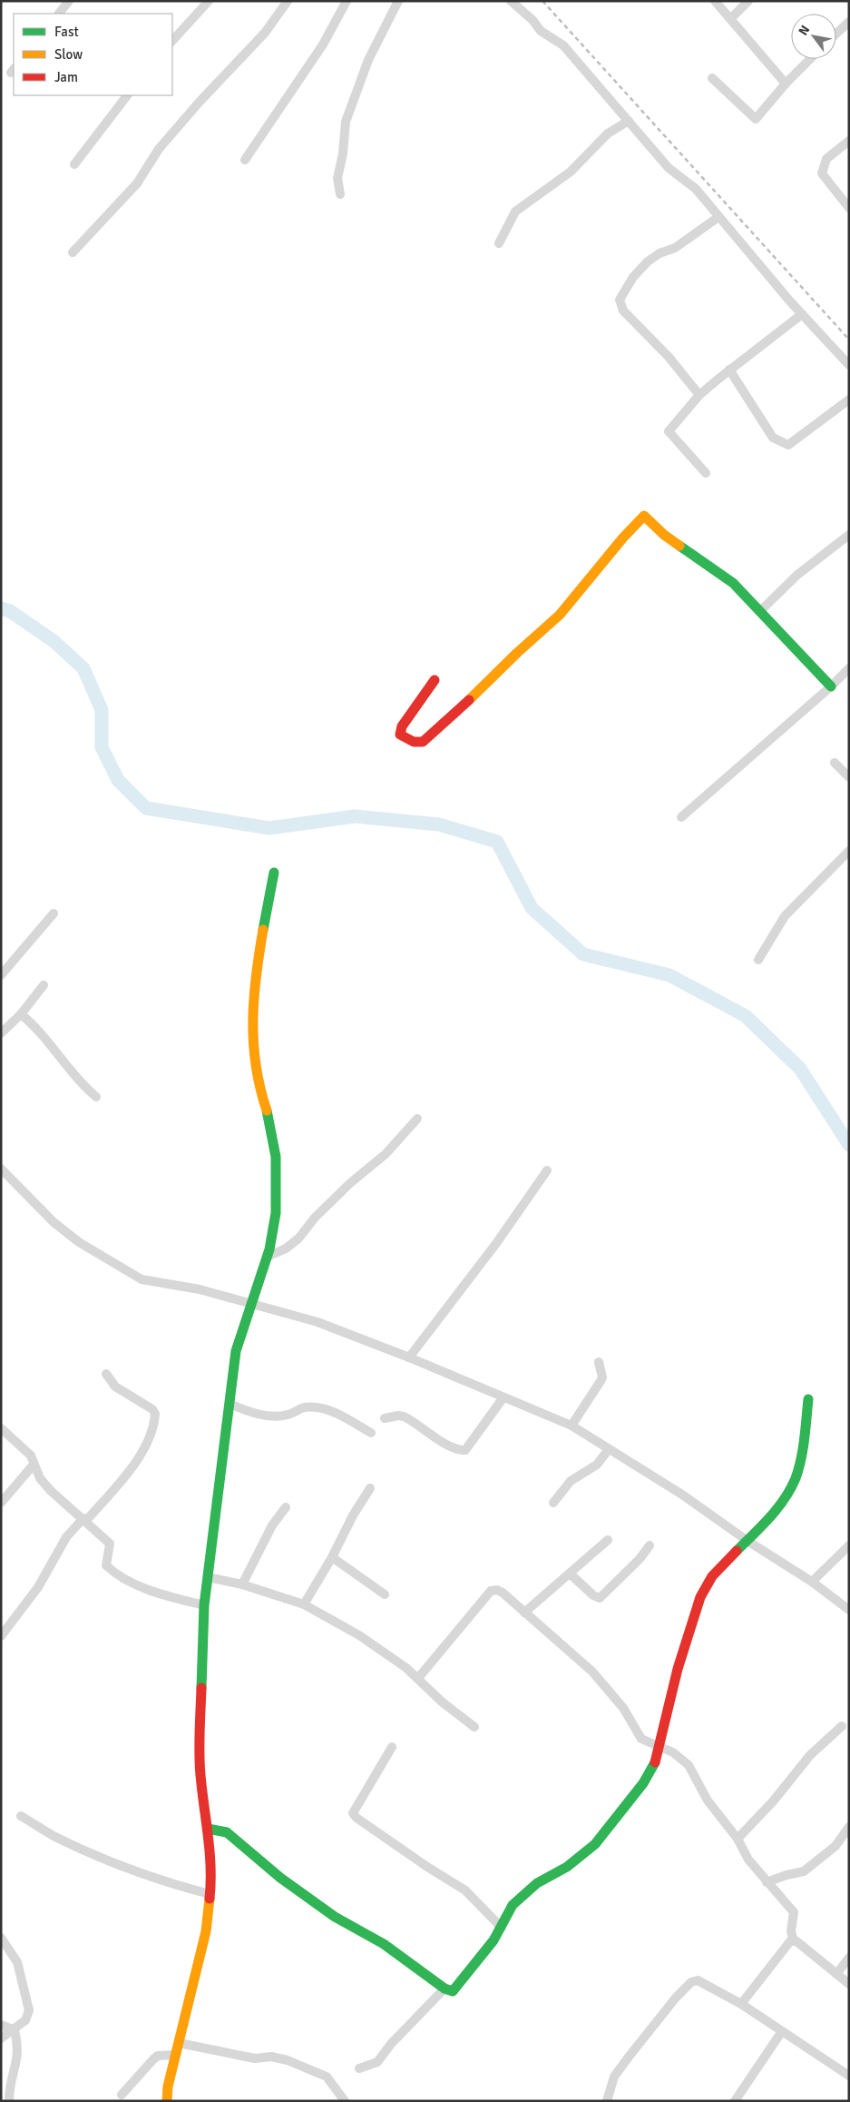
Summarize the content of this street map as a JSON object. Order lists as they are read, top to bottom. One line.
{"legend":["Fast","Slow","Jam"],"north":"top left"}
